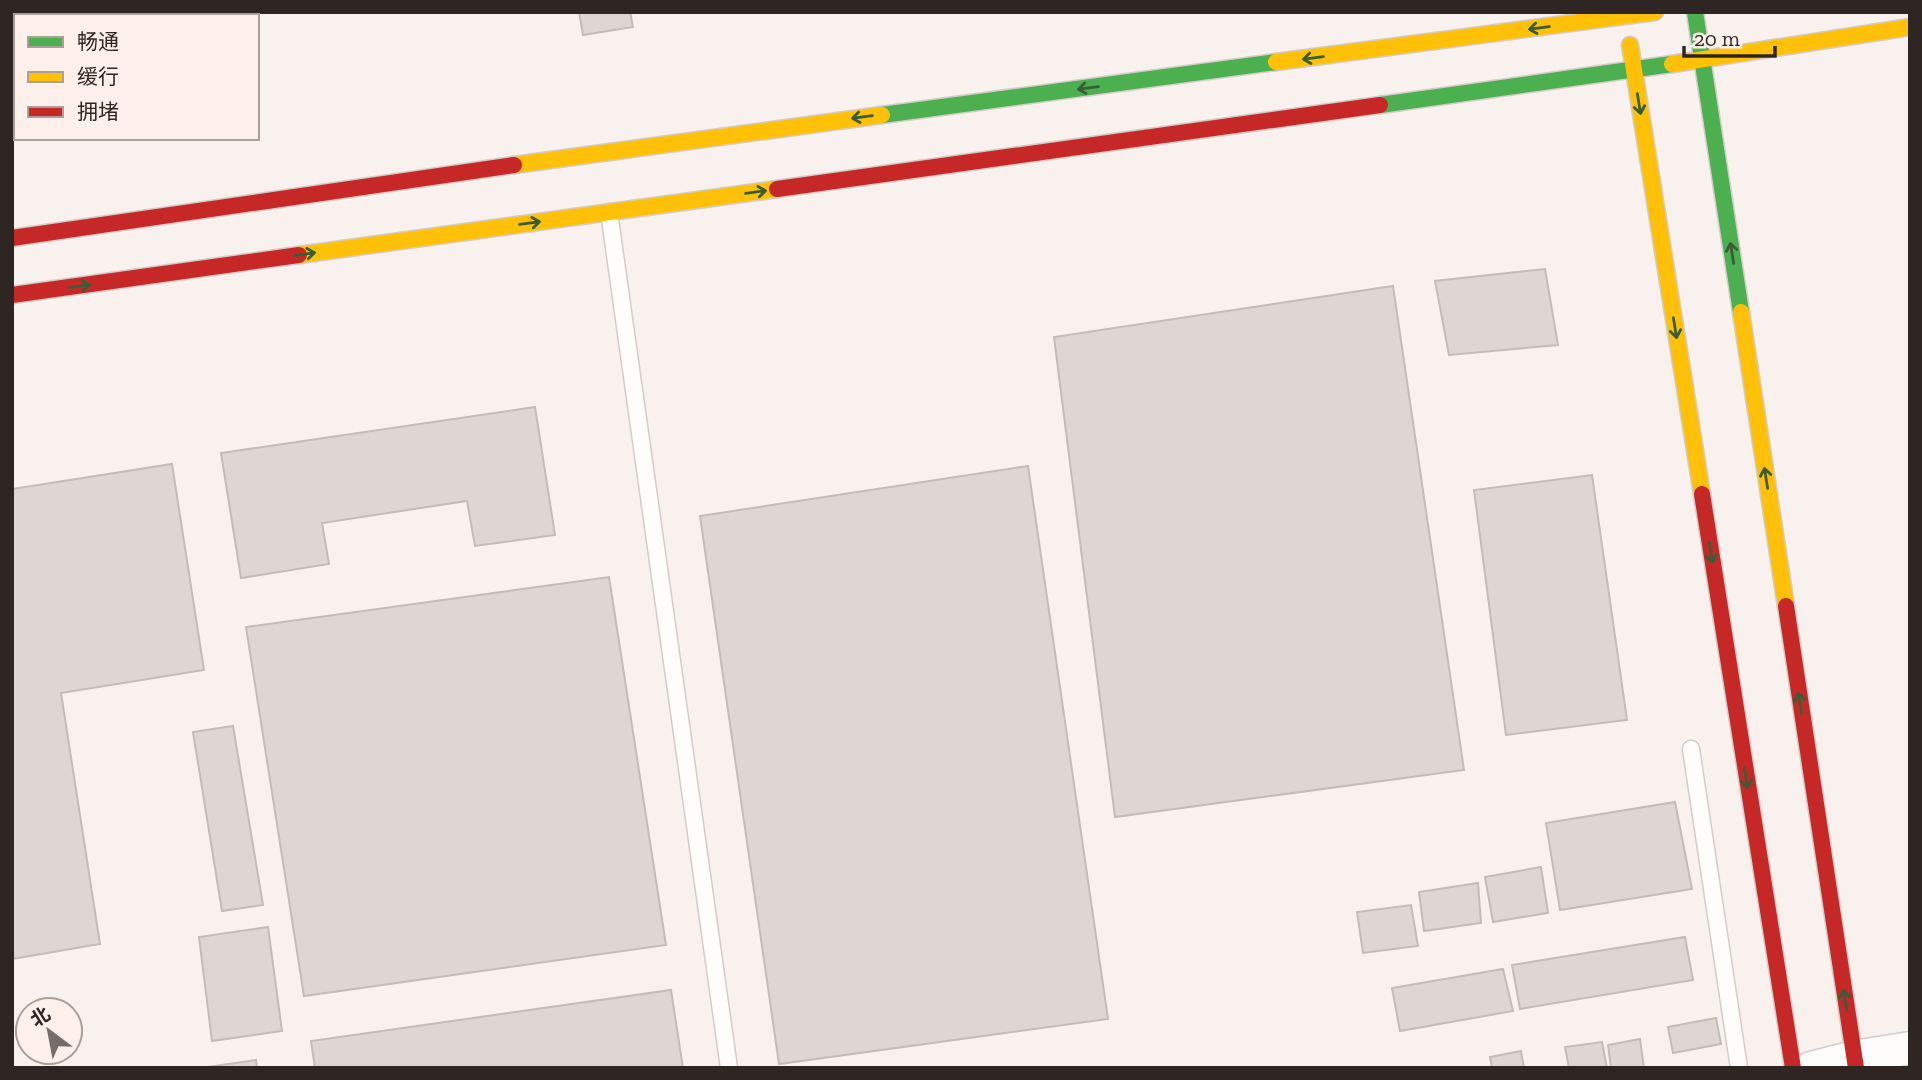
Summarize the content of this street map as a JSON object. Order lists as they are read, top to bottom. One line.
{"legend":["畅通","缓行","拥堵"],"scale_bar":"20 m","north":"top left"}
